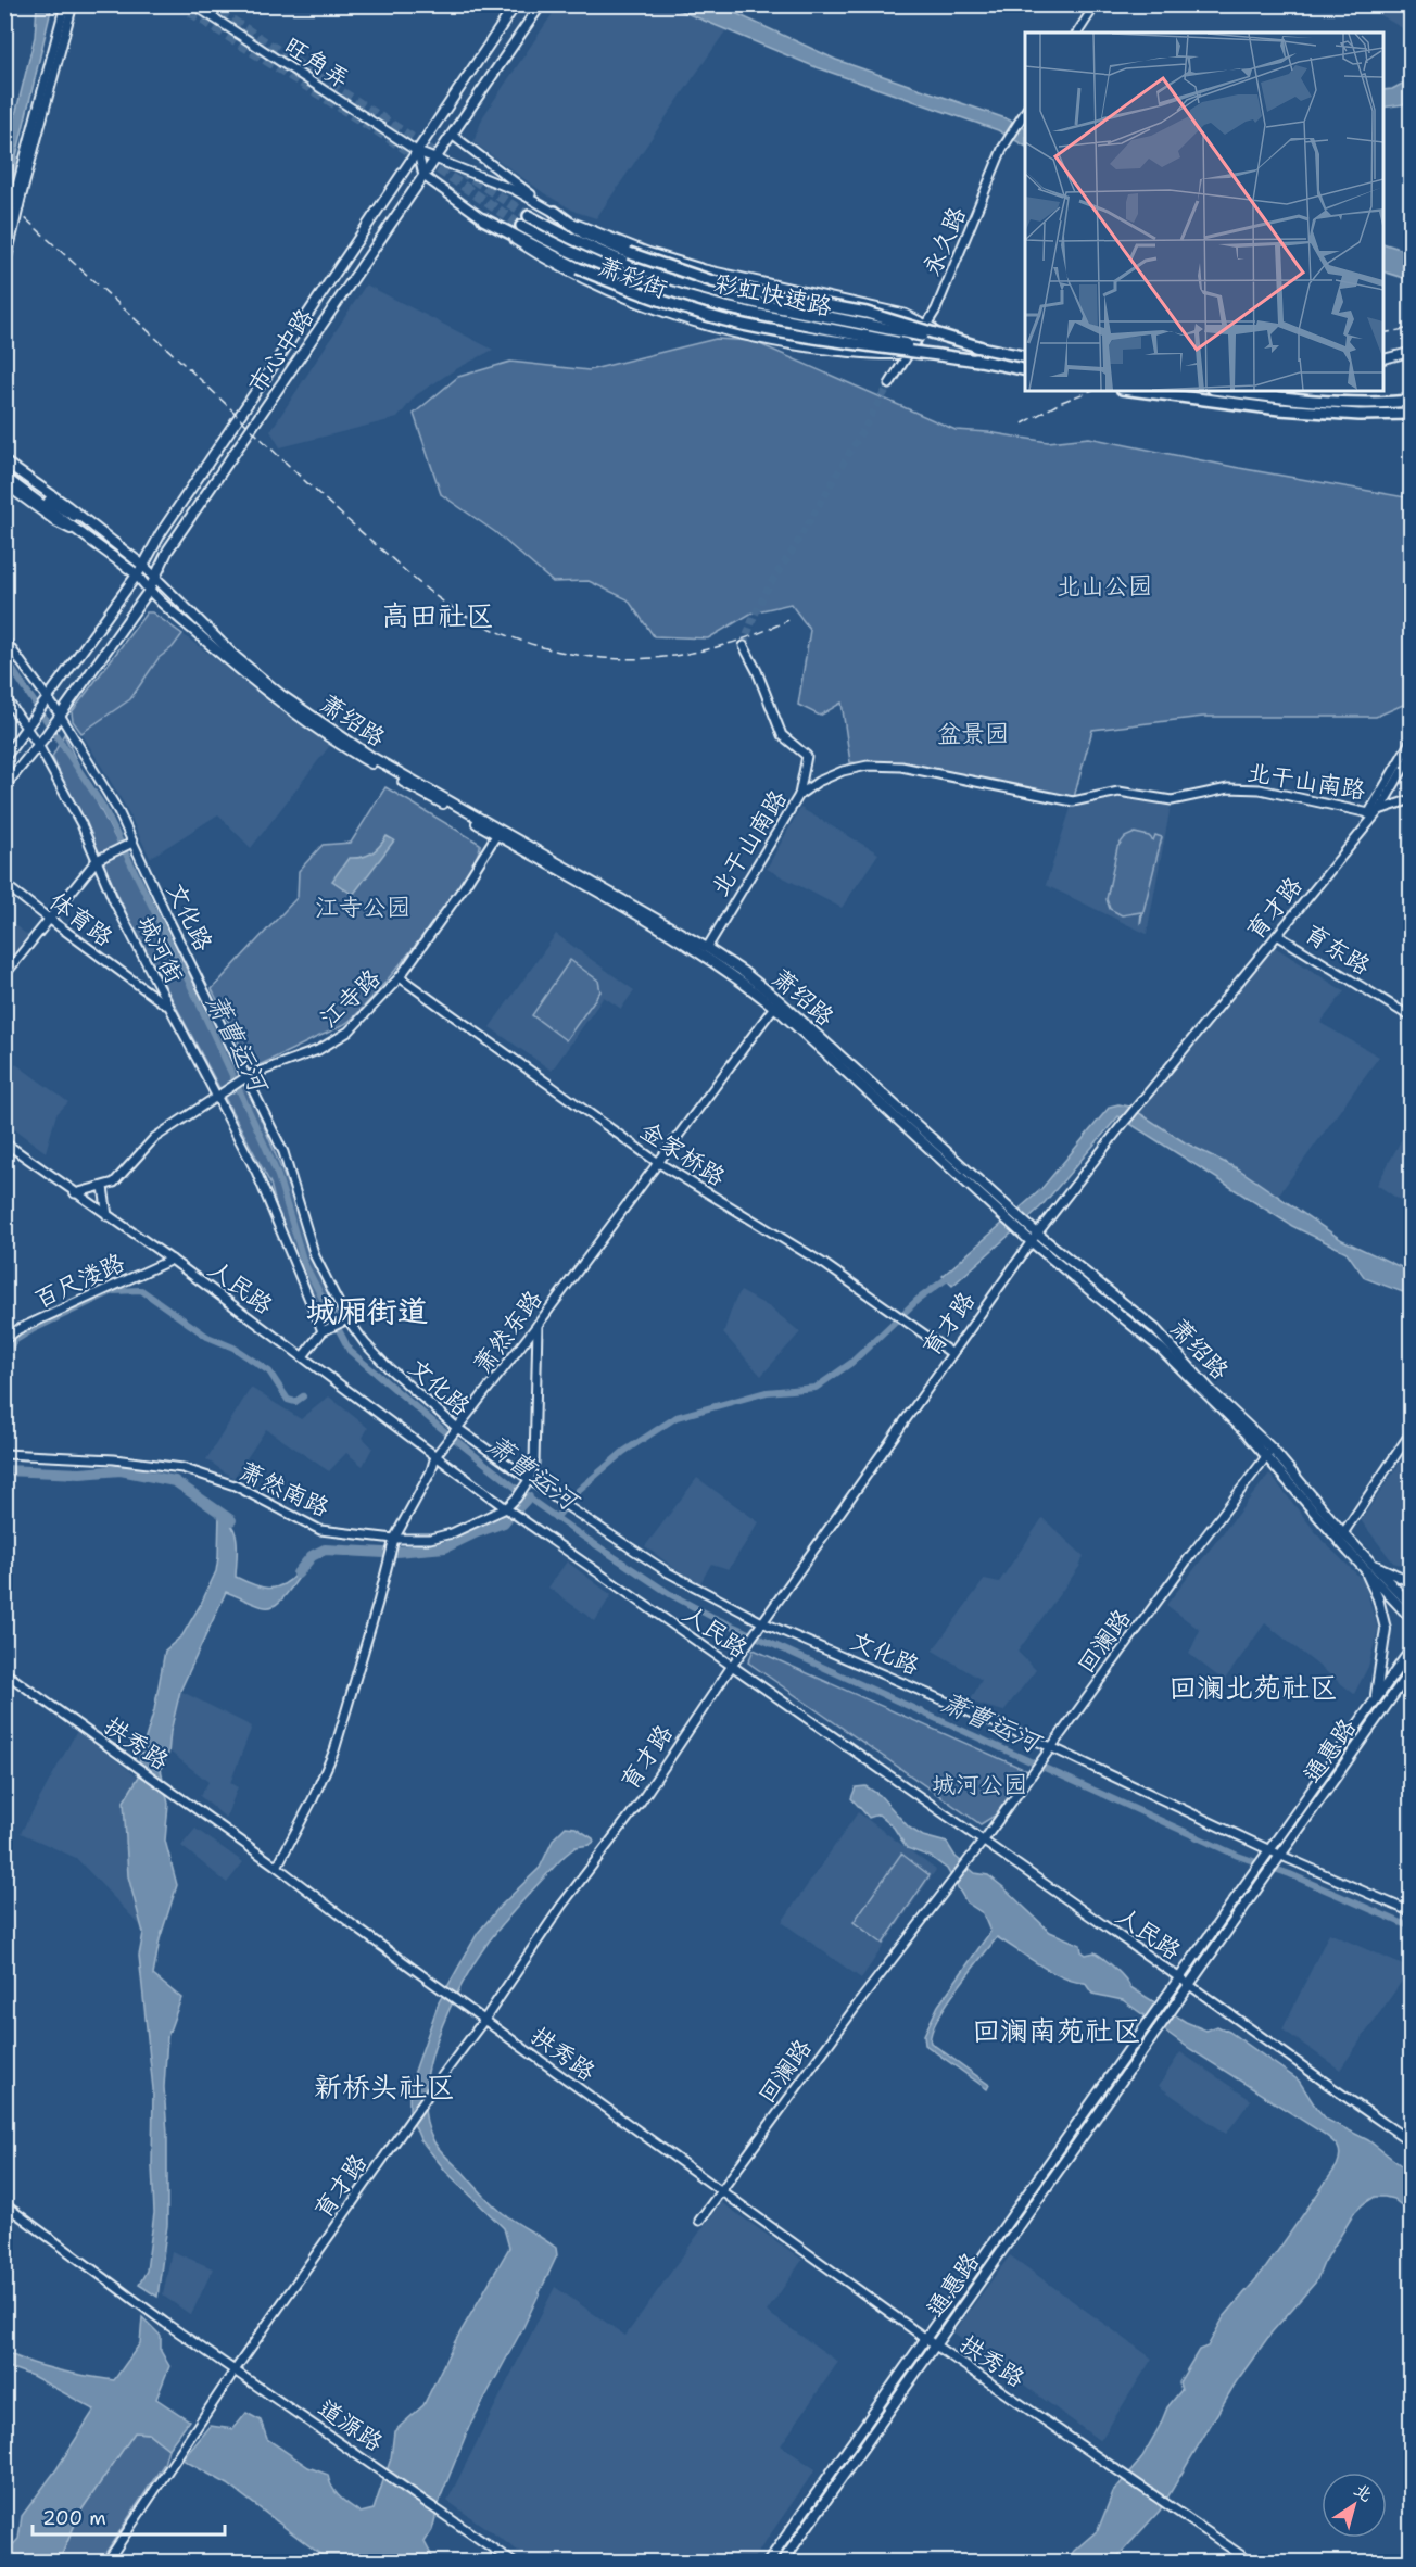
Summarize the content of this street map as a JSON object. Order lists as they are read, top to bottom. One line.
{"streets":{"highway":["彩虹快速路"],"main road":["市心中路","萧绍路","通惠路"],"street":["旺角弄","永久路","萧彩街","北干山南路","育才路","文化路","体育路","城河街","育东路","江寺路","金家桥路","百尺溇路","人民路","萧然东路","萧然南路","回澜路","拱秀路","道源路"]},"crossings":[["旺角弄","萧彩街"],["旺角弄","市心中路"],["永久路","萧彩街"],["萧彩街","市心中路"],["市心中路","萧绍路"],["市心中路","文化路"],["市心中路","城河街"],["萧绍路","北干山南路"],["萧绍路","育才路"],["萧绍路","江寺路"],["萧绍路","萧然东路"],["萧绍路","回澜路"],["北干山南路","育才路"],["育才路","文化路"],["育才路","育东路"],["育才路","金家桥路"],["育才路","人民路"],["育才路","拱秀路"],["育才路","道源路"],["文化路","江寺路"],["文化路","萧然东路"],["文化路","萧然南路"],["文化路","回澜路"],["文化路","通惠路"],["体育路","城河街"],["城河街","江寺路"],["江寺路","金家桥路"],["江寺路","人民路"],["金家桥路","萧然东路"],["百尺溇路","人民路"],["人民路","萧然东路"],["人民路","萧然南路"],["人民路","回澜路"],["人民路","通惠路"],["萧然东路","萧然南路"],["萧然东路","拱秀路"],["回澜路","拱秀路"],["拱秀路","通惠路"]],"districts":["高田社区","城厢街道","回澜北苑社区","回澜南苑社区","新桥头社区"],"water":["萧曹运河"],"parks":["北山公园","盆景园","江寺公园","城河公园"],"scale_bar":"200 m","north":"top right"}
